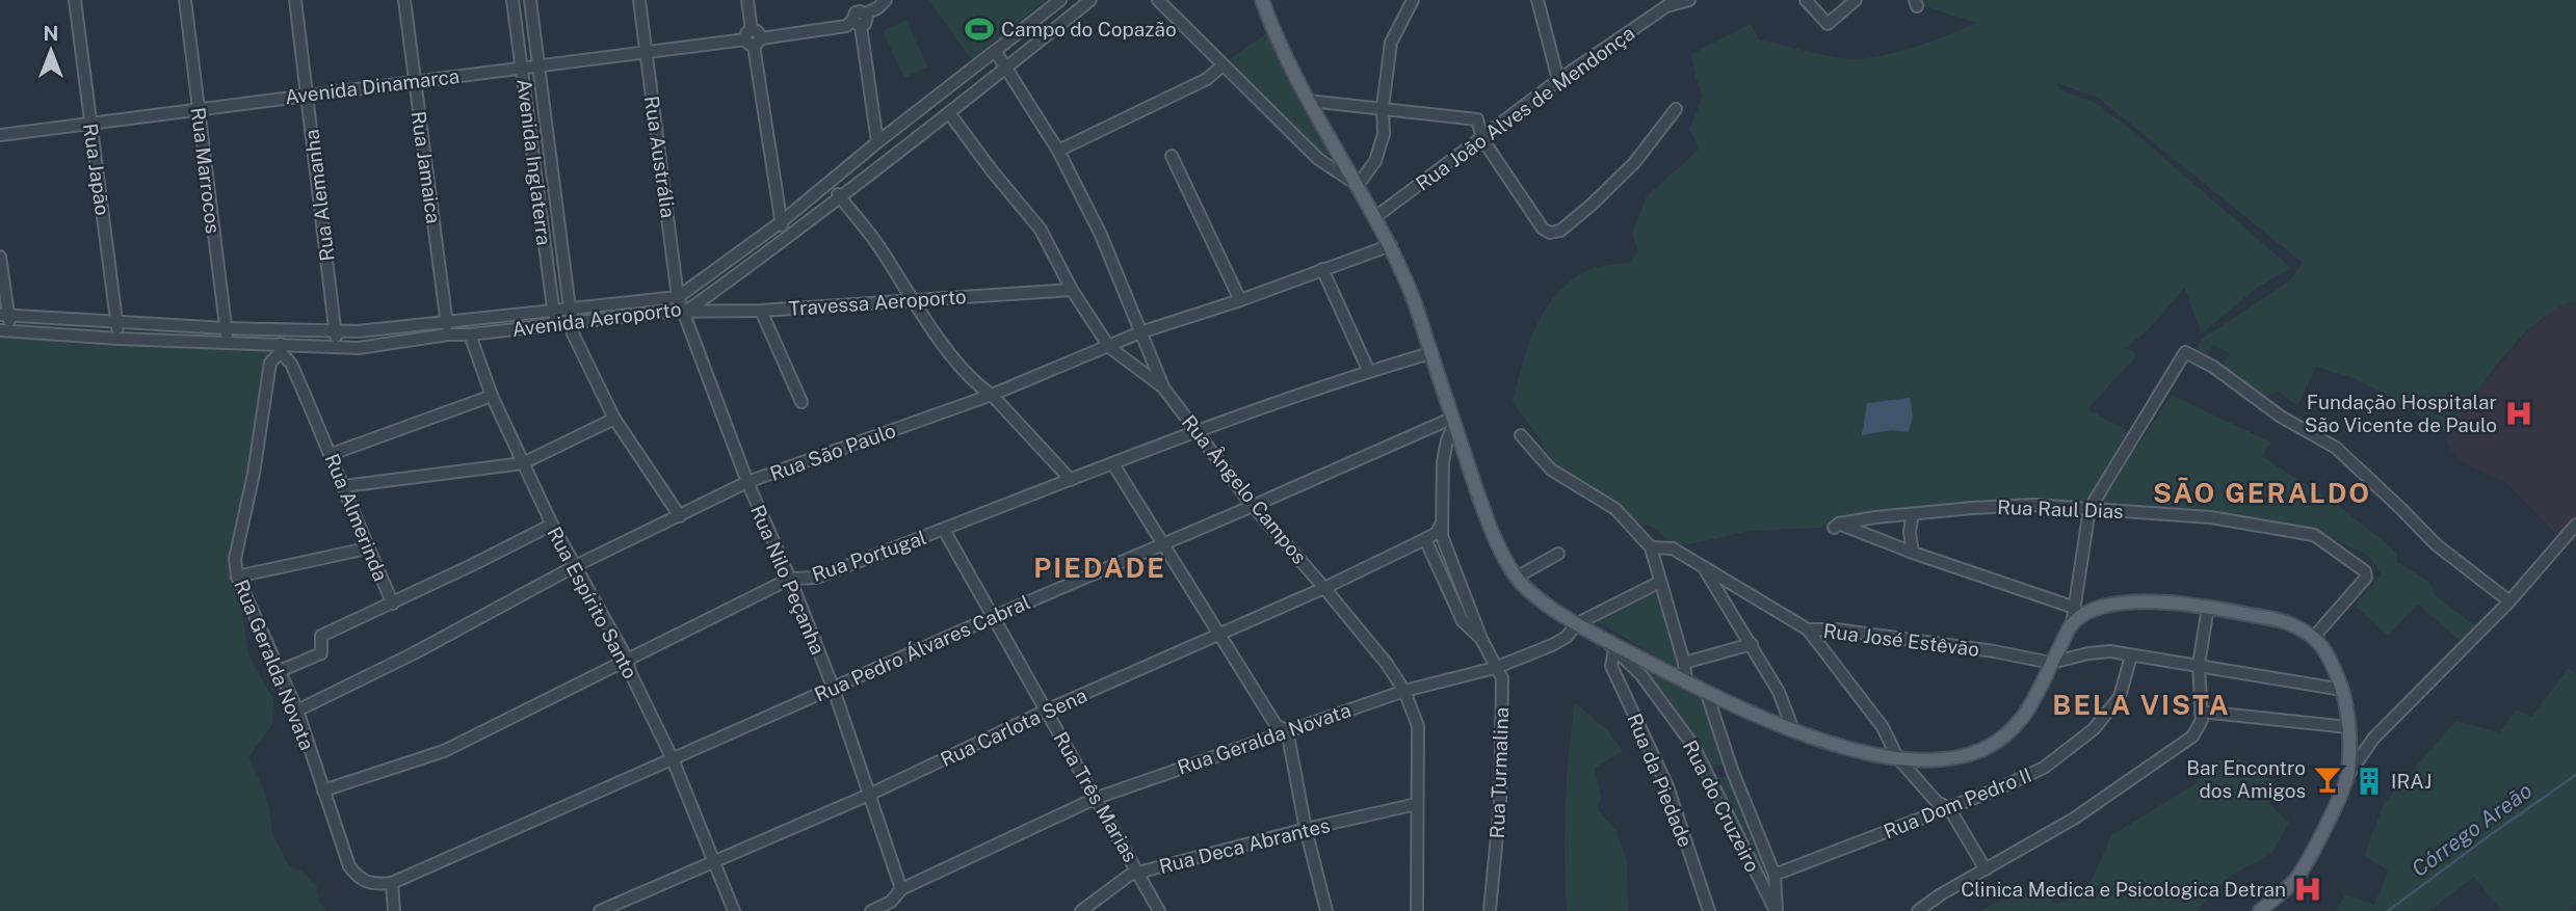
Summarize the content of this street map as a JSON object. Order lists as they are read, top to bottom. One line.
{"streets":{"street":["Avenida Dinamarca","Rua João Alves de Mendonça","Rua Austrália","Avenida Inglaterra","Rua Jamaica","Rua Japão","Rua Marrocos","Rua Alemanha","Travessa Aeroporto","Avenida Aeroporto","Rua São Paulo","Rua Ângelo Campos","Rua Raul Dias","Rua Almerinda","Rua Portugal","Rua Nilo Peçanha","Rua Espírito Santo","Rua José Estêvão","Rua Pedro Álvares Cabral","Rua Geralda Novata","Rua Carlota Sena","Rua Turmalina","Rua da Piedade","Rua Três Marias","Rua Dom Pedro II","Rua do Cruzeiro","Rua Deca Abrantes"]},"crossings":[["Avenida Dinamarca","Rua Austrália"],["Avenida Dinamarca","Avenida Inglaterra"],["Avenida Dinamarca","Rua Jamaica"],["Avenida Dinamarca","Rua Japão"],["Avenida Dinamarca","Rua Marrocos"],["Avenida Dinamarca","Rua Alemanha"],["Rua Austrália","Travessa Aeroporto"],["Rua Austrália","Avenida Aeroporto"],["Rua Austrália","Rua Nilo Peçanha"],["Avenida Inglaterra","Avenida Aeroporto"],["Avenida Inglaterra","Rua São Paulo"],["Rua Jamaica","Avenida Aeroporto"],["Rua Japão","Avenida Aeroporto"],["Rua Marrocos","Avenida Aeroporto"],["Rua Alemanha","Avenida Aeroporto"],["Travessa Aeroporto","Avenida Aeroporto"],["Travessa Aeroporto","Rua Ângelo Campos"],["Travessa Aeroporto","Rua Nilo Peçanha"],["Avenida Aeroporto","Rua Ângelo Campos"],["Avenida Aeroporto","Rua Almerinda"],["Avenida Aeroporto","Rua Nilo Peçanha"],["Avenida Aeroporto","Rua Espírito Santo"],["Avenida Aeroporto","Rua Geralda Novata"],["Rua São Paulo","Rua Ângelo Campos"],["Rua São Paulo","Rua Nilo Peçanha"],["Rua São Paulo","Rua Espírito Santo"],["Rua São Paulo","Rua Geralda Novata"],["Rua Ângelo Campos","Rua Portugal"],["Rua Ângelo Campos","Rua Pedro Álvares Cabral"],["Rua Ângelo Campos","Rua Geralda Novata"],["Rua Ângelo Campos","Rua Carlota Sena"],["Rua Ângelo Campos","Rua Deca Abrantes"],["Rua Almerinda","Rua Espírito Santo"],["Rua Almerinda","Rua Geralda Novata"],["Rua Portugal","Rua Nilo Peçanha"],["Rua Portugal","Rua Espírito Santo"],["Rua Portugal","Rua Geralda Novata"],["Rua Portugal","Rua Três Marias"],["Rua Nilo Peçanha","Rua Pedro Álvares Cabral"],["Rua Nilo Peçanha","Rua Geralda Novata"],["Rua Nilo Peçanha","Rua Carlota Sena"],["Rua Espírito Santo","Rua Pedro Álvares Cabral"],["Rua Espírito Santo","Rua Carlota Sena"],["Rua José Estêvão","Rua Dom Pedro II"],["Rua Pedro Álvares Cabral","Rua Geralda Novata"],["Rua Pedro Álvares Cabral","Rua Turmalina"],["Rua Pedro Álvares Cabral","Rua Três Marias"],["Rua Geralda Novata","Rua Turmalina"],["Rua Geralda Novata","Rua Três Marias"],["Rua Carlota Sena","Rua Turmalina"],["Rua Carlota Sena","Rua Três Marias"],["Rua da Piedade","Rua do Cruzeiro"],["Rua Três Marias","Rua Deca Abrantes"],["Rua Dom Pedro II","Rua do Cruzeiro"]],"districts":["SÃO GERALDO","PIEDADE","BELA VISTA"],"water":["Córrego Areão"],"places":{"sports":["Campo do Copazão"],"hospital":["Fundação Hospitalar São Vicente de Paulo","Clinica Medica e Psicologica Detran"],"bar":["Bar Encontro dos Amigos"],"building":["IRAJ"]},"north":"top"}
